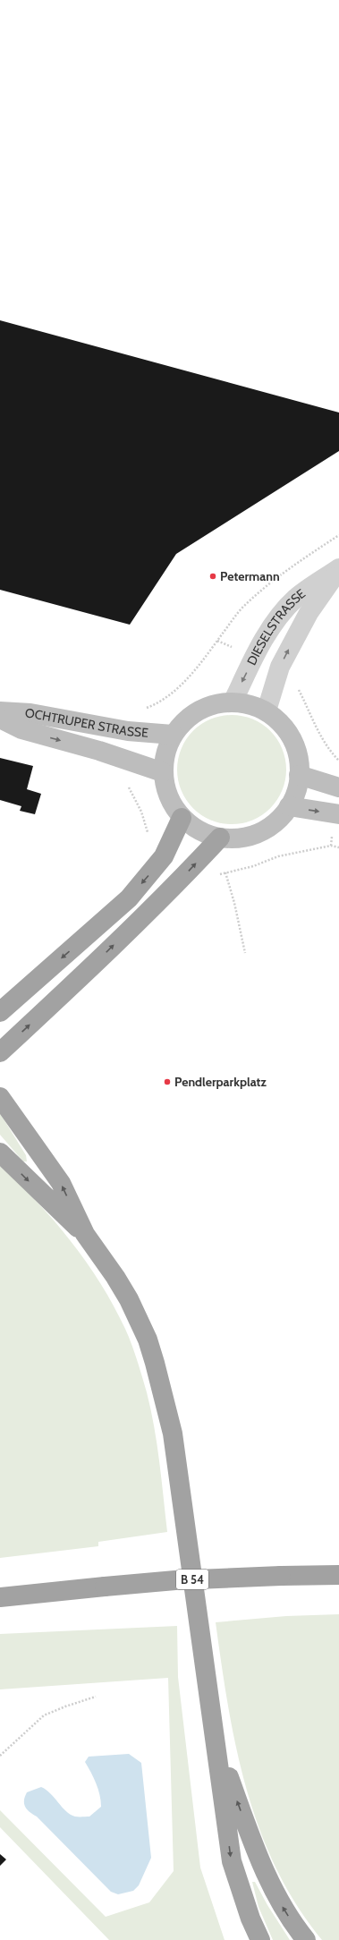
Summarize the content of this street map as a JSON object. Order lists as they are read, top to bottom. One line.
{"streets":{"highway":["B 54"],"main road":["OCHTRUPER STRASSE"],"street":["DIESELSTRASSE"]},"places":["Petermann","Pendlerparkplatz"]}
